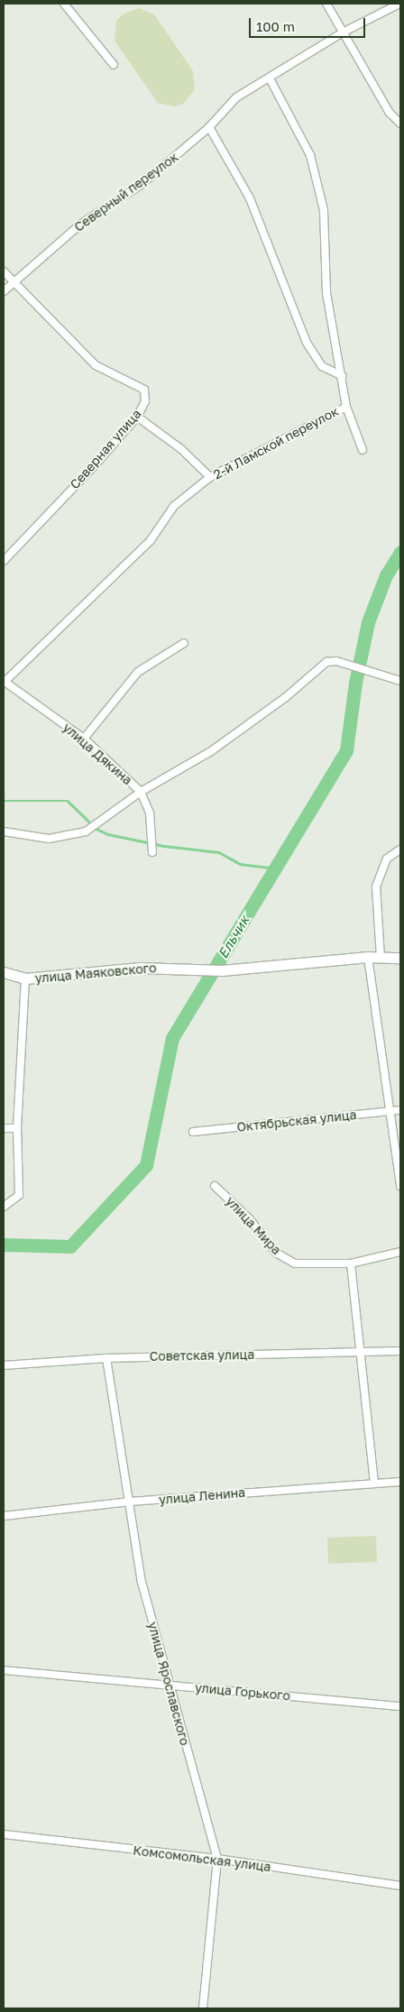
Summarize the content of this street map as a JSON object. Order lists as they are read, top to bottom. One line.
{"streets":{"main road":["улица Маяковского"],"street":["Северный переулок","2-й Ламской переулок","Северная улица","улица Дякина","Октябрьская улица","улица Мира","Советская улица","улица Ленина","улица Ярославского","улица Горького","Комсомольская улица"]},"crossings":[["Северный переулок","2-й Ламской переулок"],["Северный переулок","Северная улица"],["2-й Ламской переулок","улица Дякина"],["Советская улица","улица Ярославского"],["улица Ленина","улица Ярославского"],["улица Ярославского","улица Горького"],["улица Ярославского","Комсомольская улица"]],"water":["Ельчик"],"scale_bar":"100 m"}
